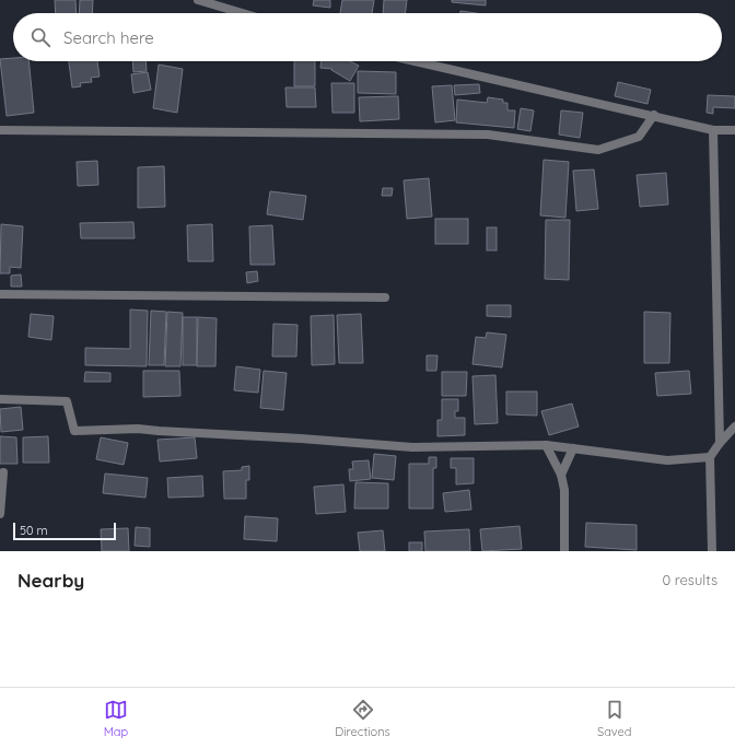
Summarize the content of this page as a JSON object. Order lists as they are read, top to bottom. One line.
{"scale_bar":"50 m","page":{"search":"Search here","scale":"50 m","heading":["Nearby","0 results"],"nav":["Map","Directions","Saved"]}}
